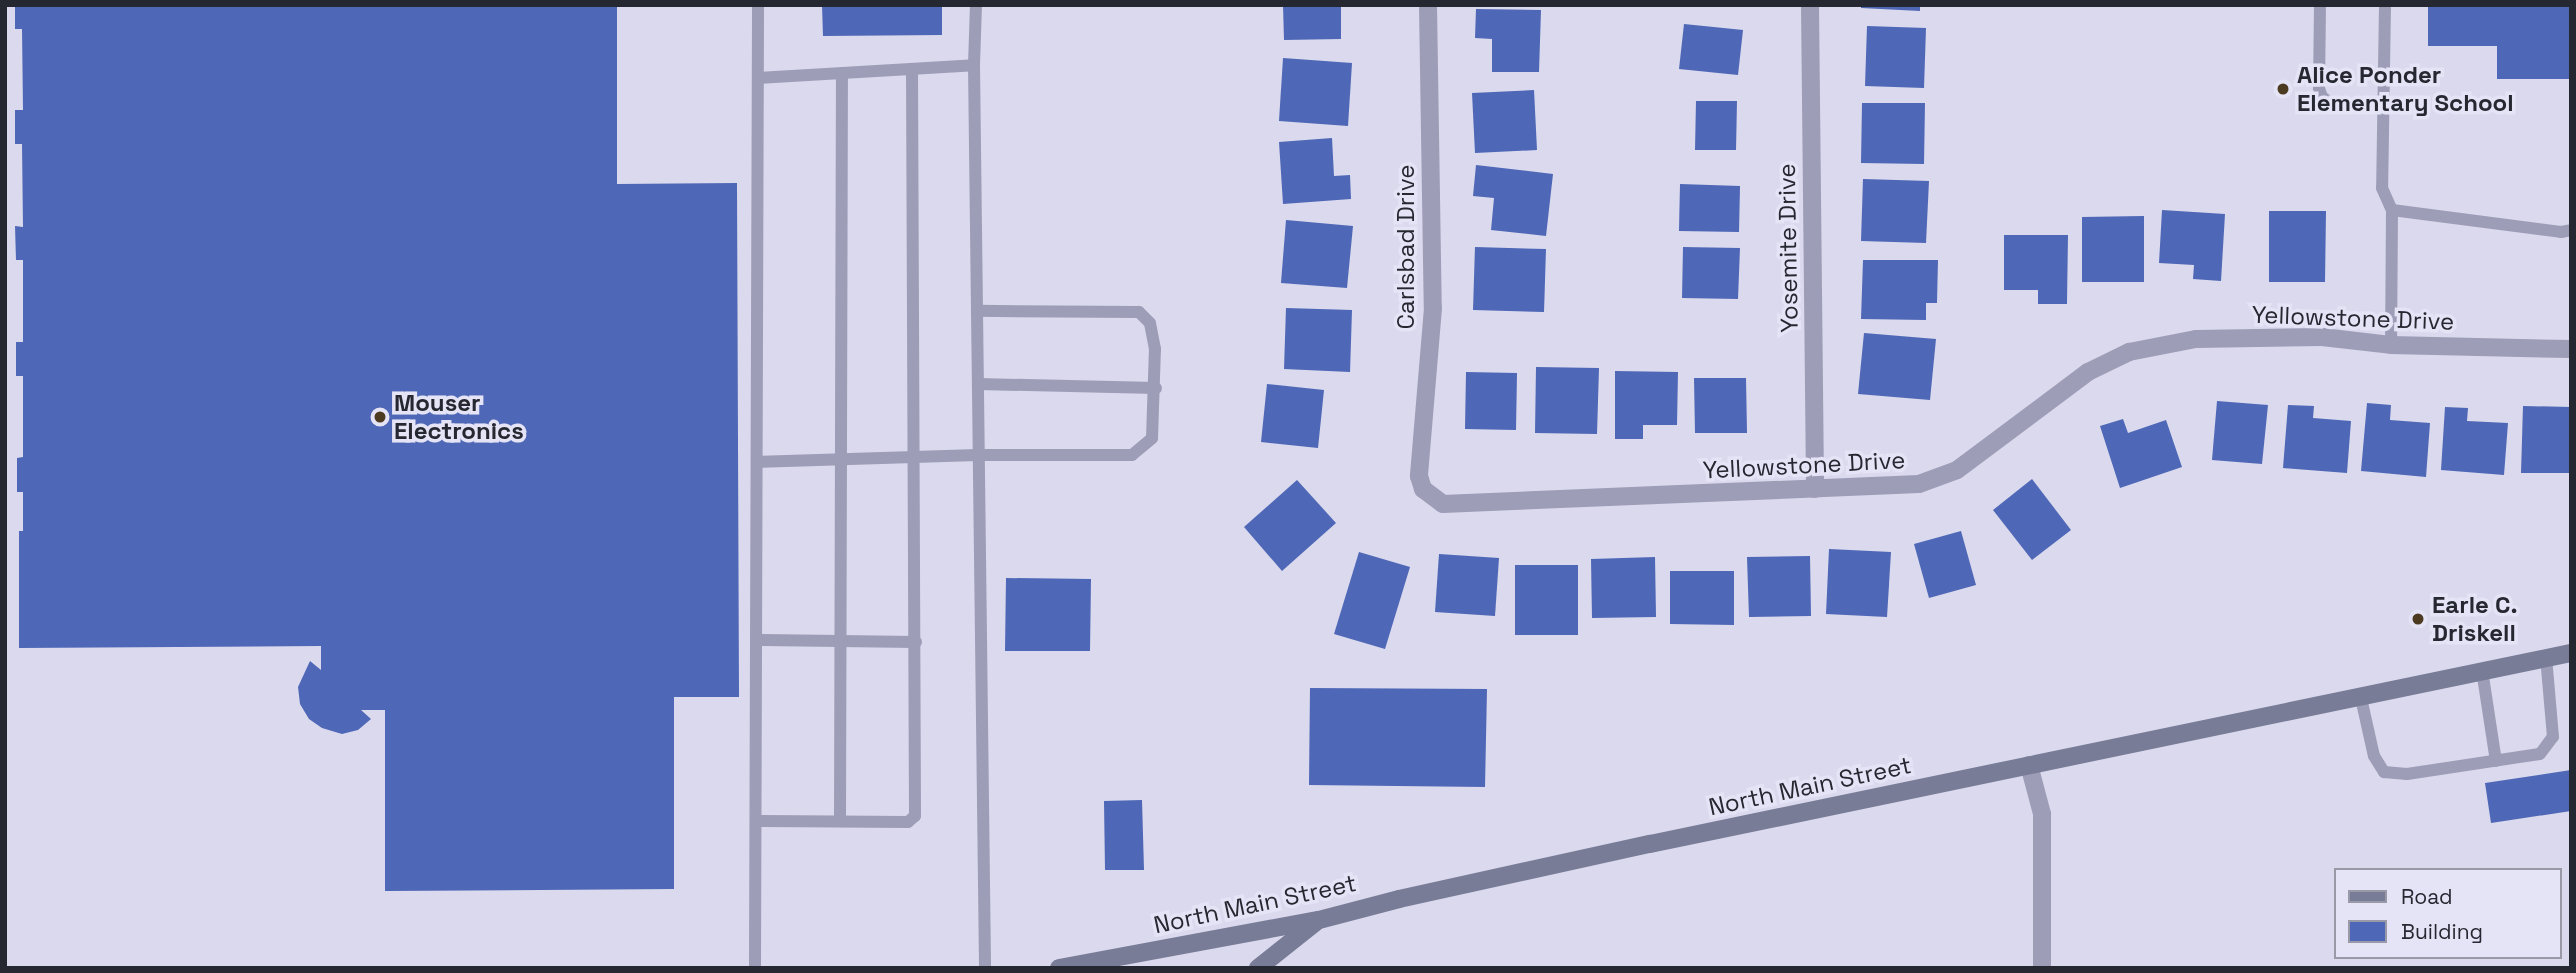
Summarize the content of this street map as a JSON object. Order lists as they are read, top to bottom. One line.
{"streets":{"main road":["North Main Street"],"street":["Carlsbad Drive","Yosemite Drive","Yellowstone Drive"]},"crossings":[["Carlsbad Drive","Yellowstone Drive"],["Yosemite Drive","Yellowstone Drive"]],"places":["Alice Ponder Elementary School","Mouser Electronics","Earle C. Driskell"],"legend":["Road","Building"]}
